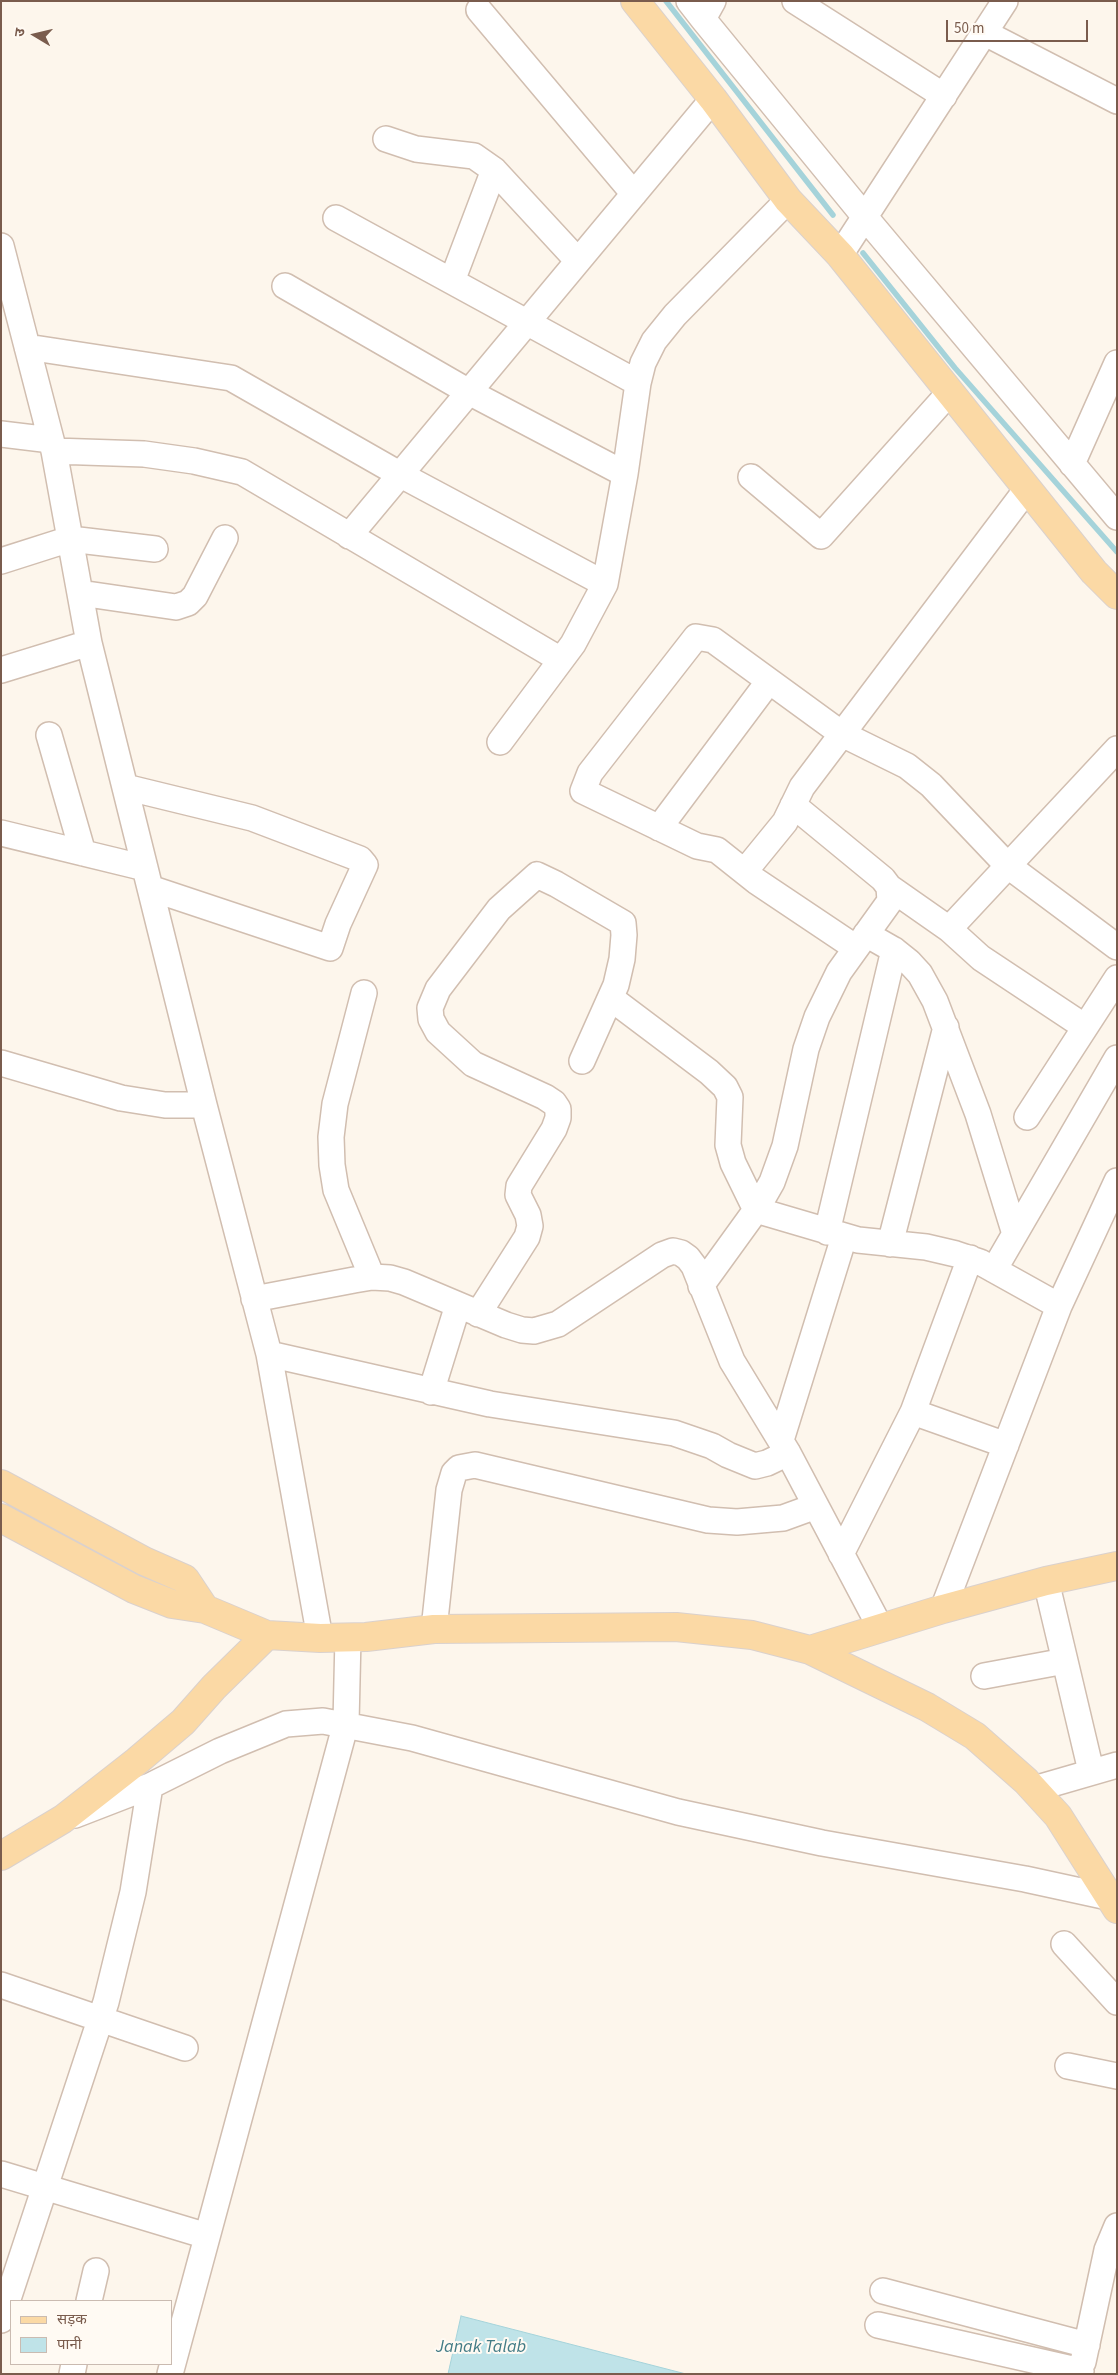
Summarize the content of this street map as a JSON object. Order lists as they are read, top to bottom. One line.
{"water":["Janak Talab"],"legend":["सड़क","पानी"],"scale_bar":"50 m","north":"left"}
